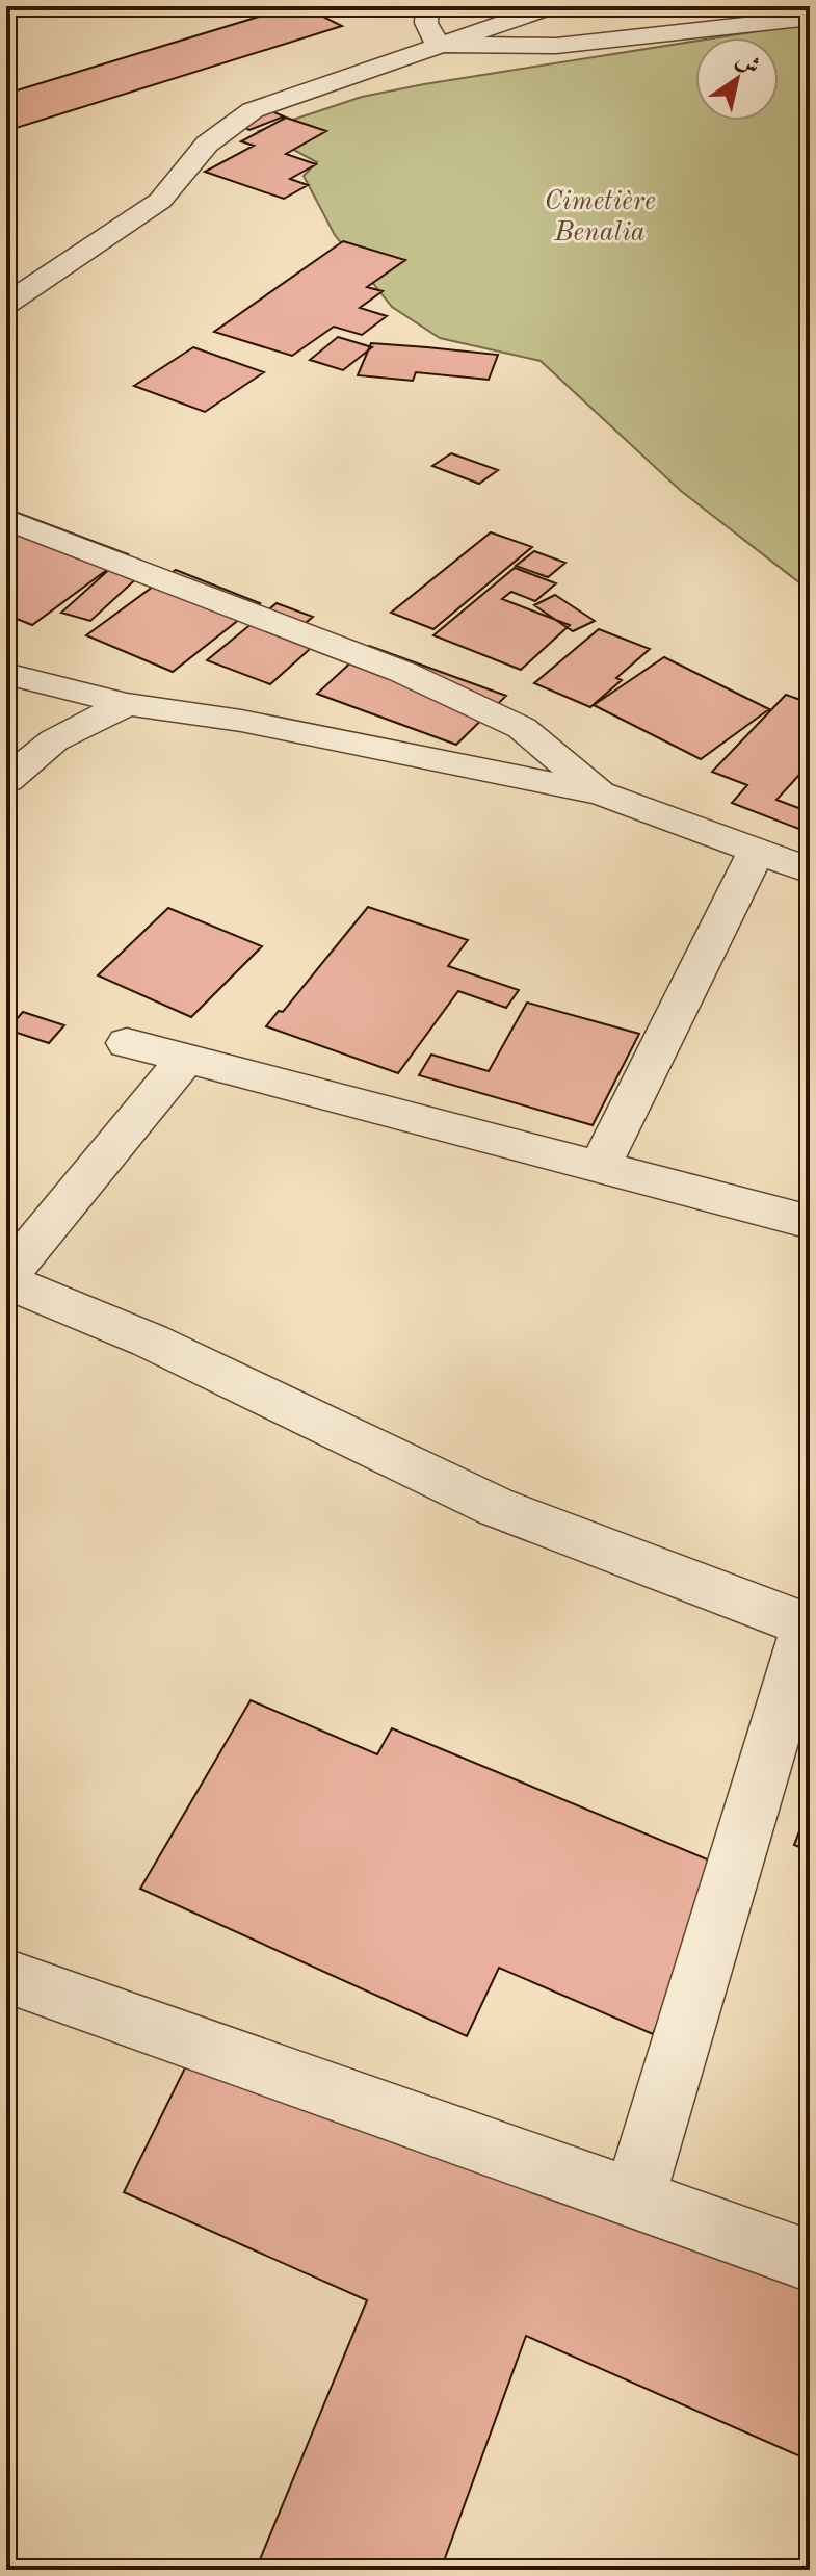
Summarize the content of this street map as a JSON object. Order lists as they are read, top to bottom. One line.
{"parks":["Cimetière Benalia"],"north":"top right"}
